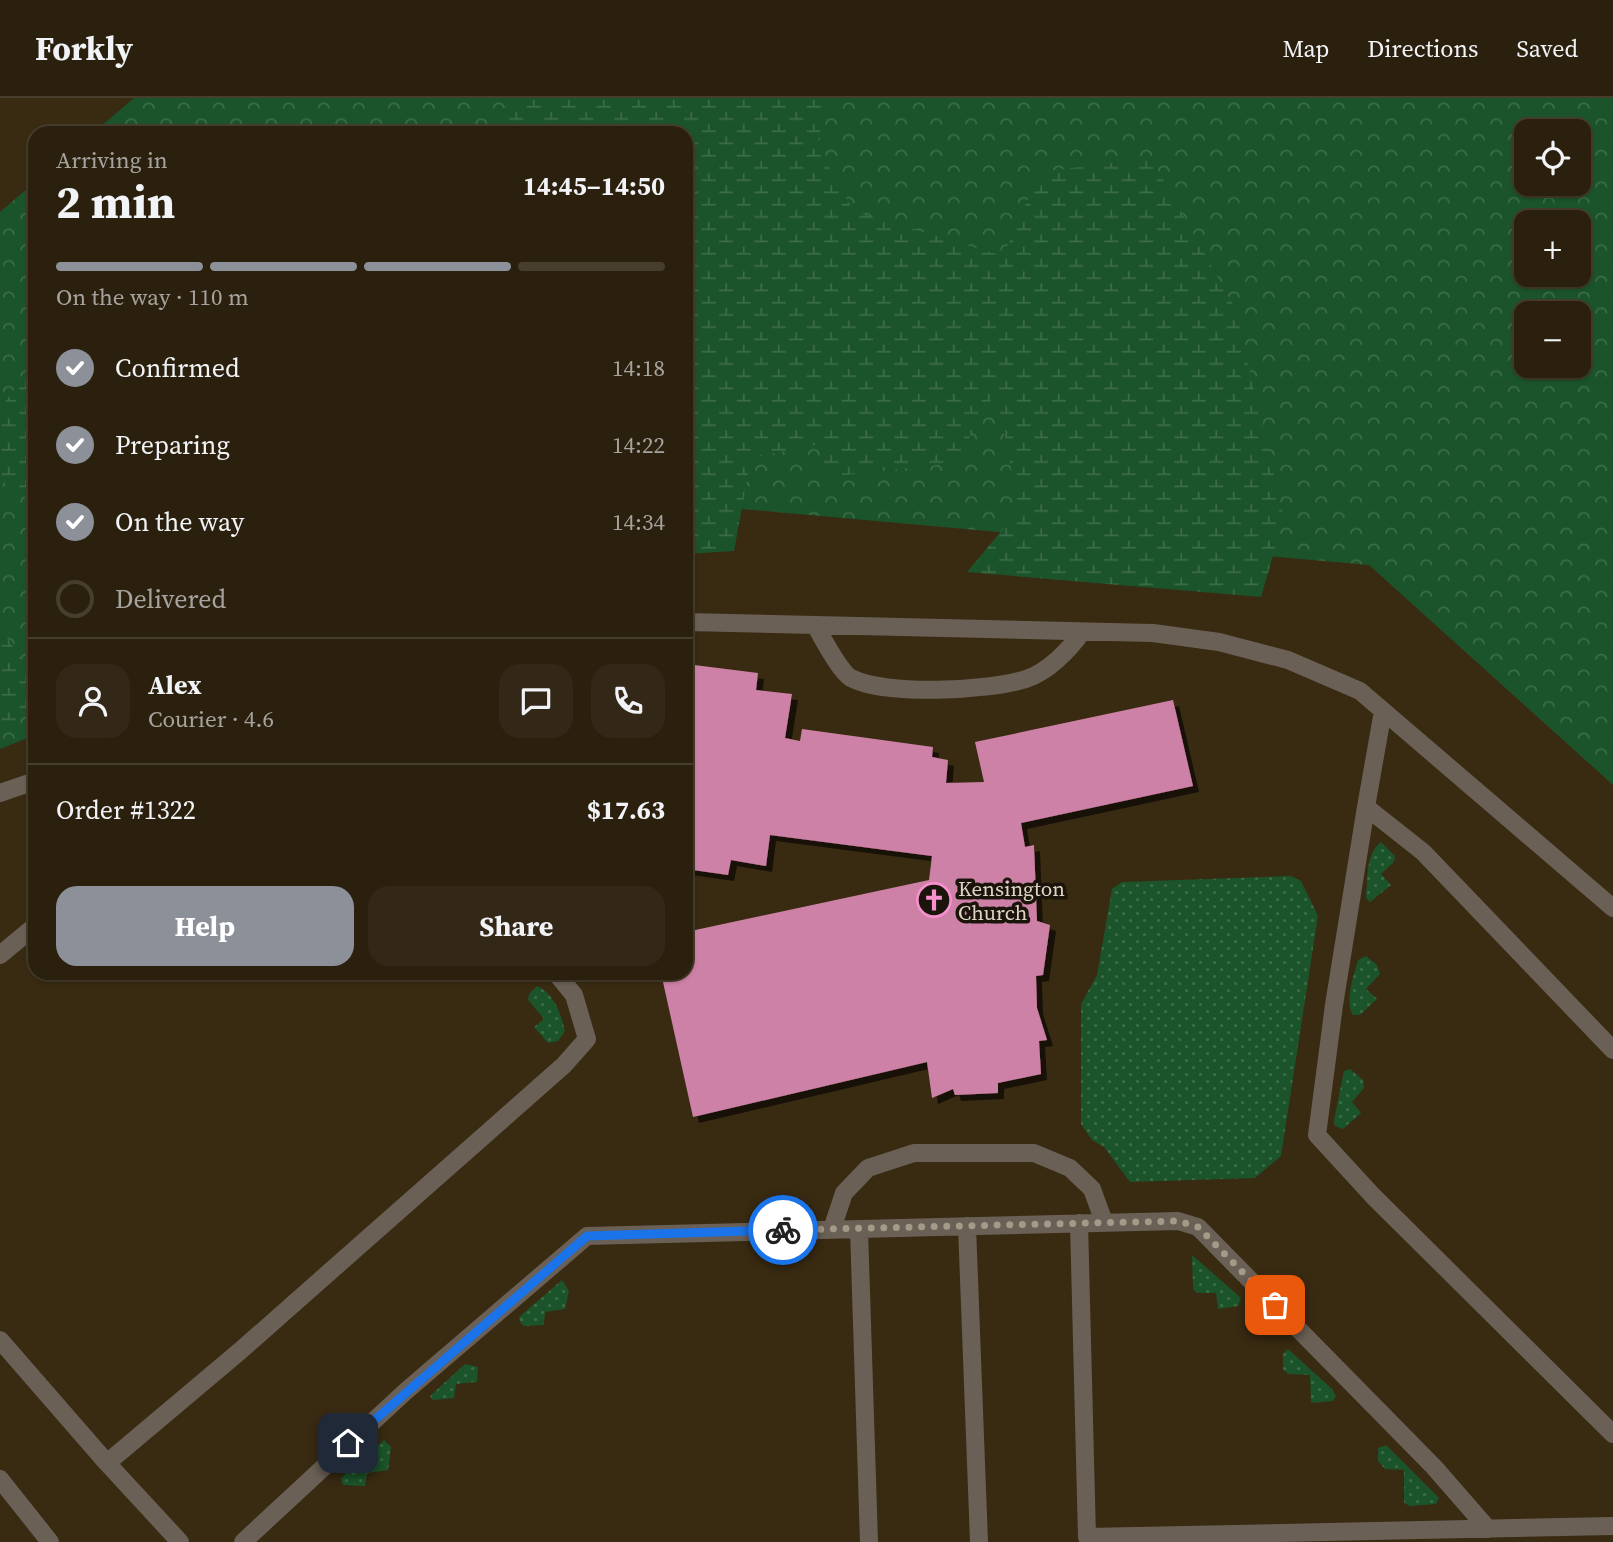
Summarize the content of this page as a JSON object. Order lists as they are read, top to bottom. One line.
{"places":{"church":["Kensington Church"]},"page":{"header":"Forkly","nav":["Map","Directions","Saved"],"map_buttons":["+","−"],"heading":["2 min","Arriving in","14:45–14:50"],"panel":["Alex","Courier · 4.6","Order #1322","$17.63"],"bar":"On the way · 110 m","list":[["Confirmed","14:18"],["Preparing","14:22"],["On the way","14:34"],"Delivered"],"buttons":["Help","Share"]}}
